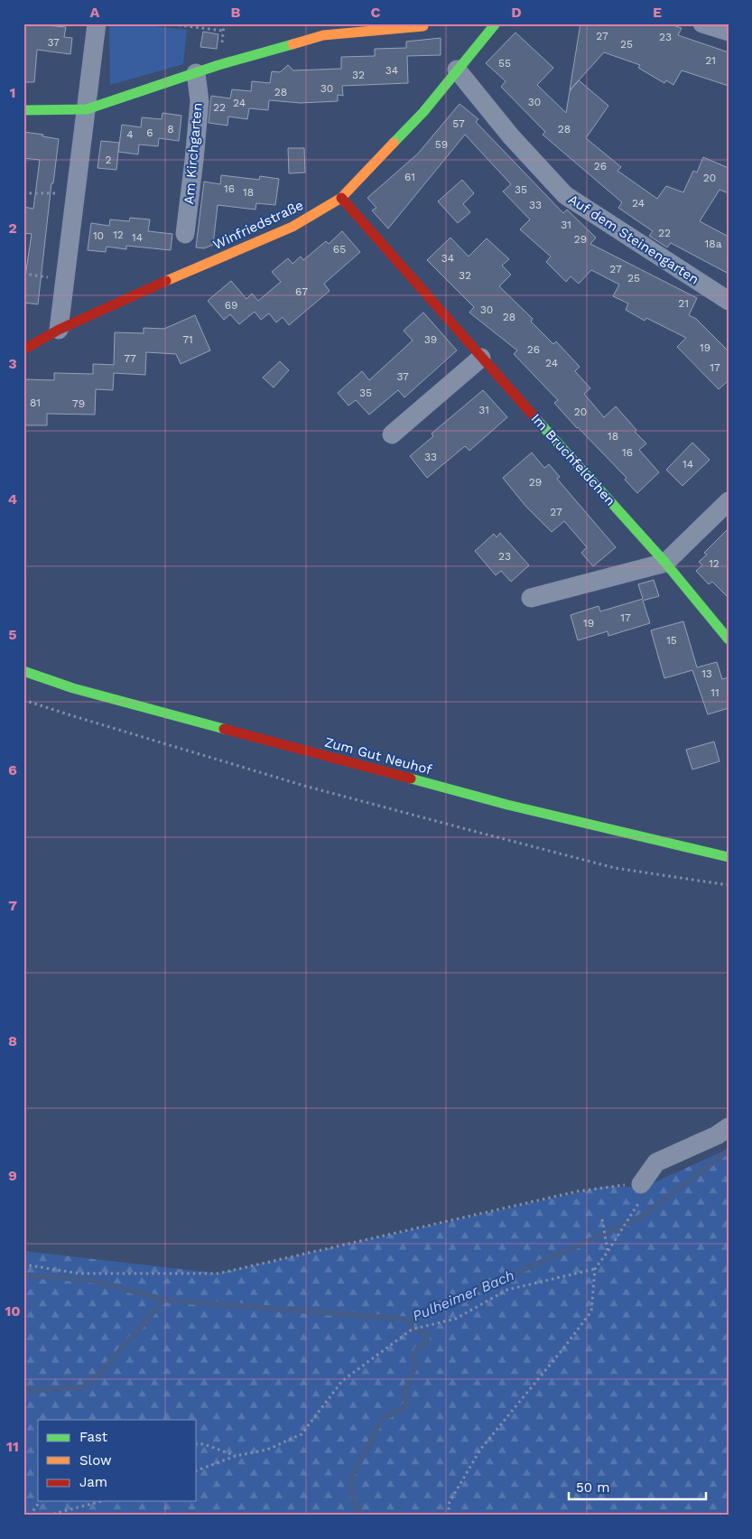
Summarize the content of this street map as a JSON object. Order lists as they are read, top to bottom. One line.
{"streets":{"street":["Am Kirchgarten","Winfriedstraße","Auf dem Steinengarten","Im Bruchfeldchen","Zum Gut Neuhof"]},"crossings":[["Winfriedstraße","Auf dem Steinengarten"],["Winfriedstraße","Im Bruchfeldchen"]],"water":["Pulheimer Bach"],"house_numbers":["27","23","37","25","21","55","34","32","30","28","30","24","22","57","8","28","6","4","59","2","26","61","20","16","35","18","24","33","31","22","12","10","14","29","18a","65","34","27","32","25","67","21","69","30","28","71","39","19","26","77","24","17","37","35","81","79","31","20","18","16","33","14","29","27","23","12","17","19","15","13","11"],"legend":["Fast","Slow","Jam"],"scale_bar":"50 m","grid":{"columns":["A","B","C","D","E"],"rows":["1","2","3","4","5","6","7","8","9","10","11"]}}
